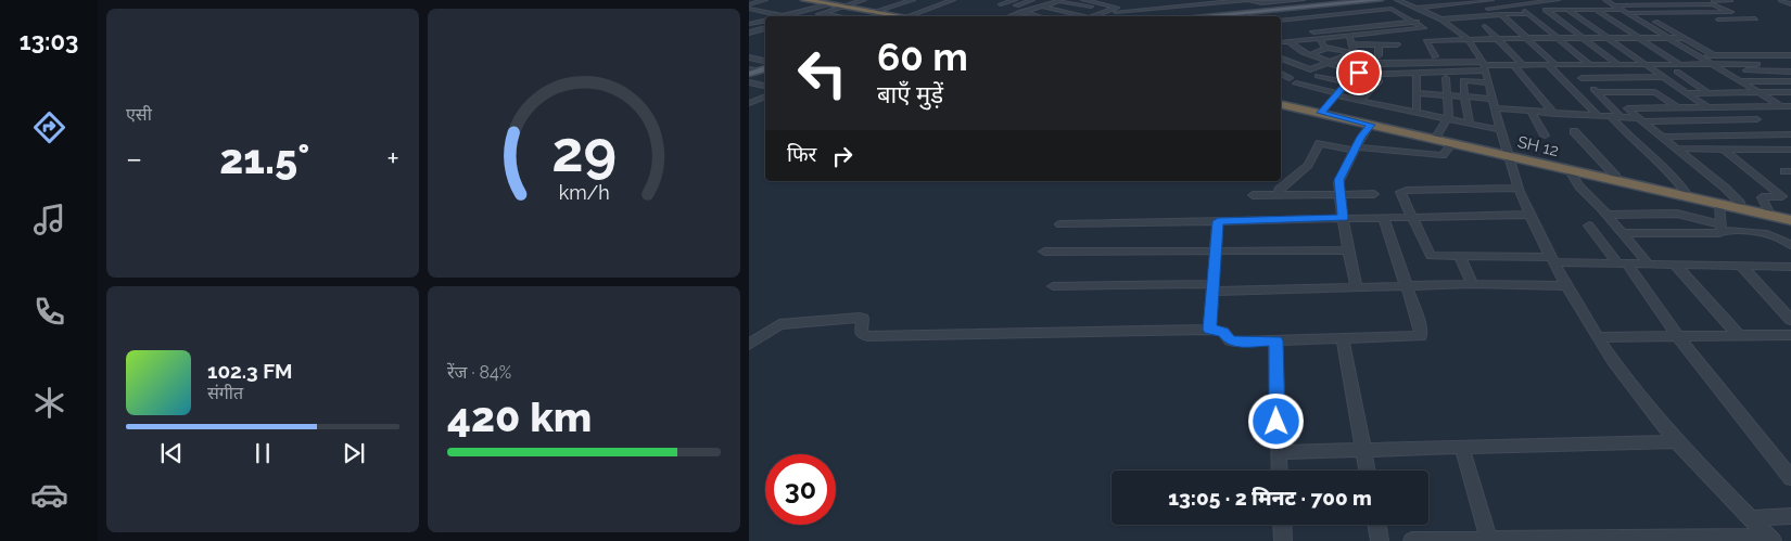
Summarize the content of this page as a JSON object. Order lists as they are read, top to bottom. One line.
{"streets":{"highway":["SH 12"]},"page":{"tabs":"13:03","tile":["एसी",["रेंज · 84%","420 km"]],"turn":["60 m","बाएँ मुड़ें"],"then":"फिर","heat":["−","21.5°","+"],"song":["102.3 FM","संगीत"],"limit":"30","trip":"13:05 · 2 मिनट · 700 m","gauge":["29","km/h"]}}
